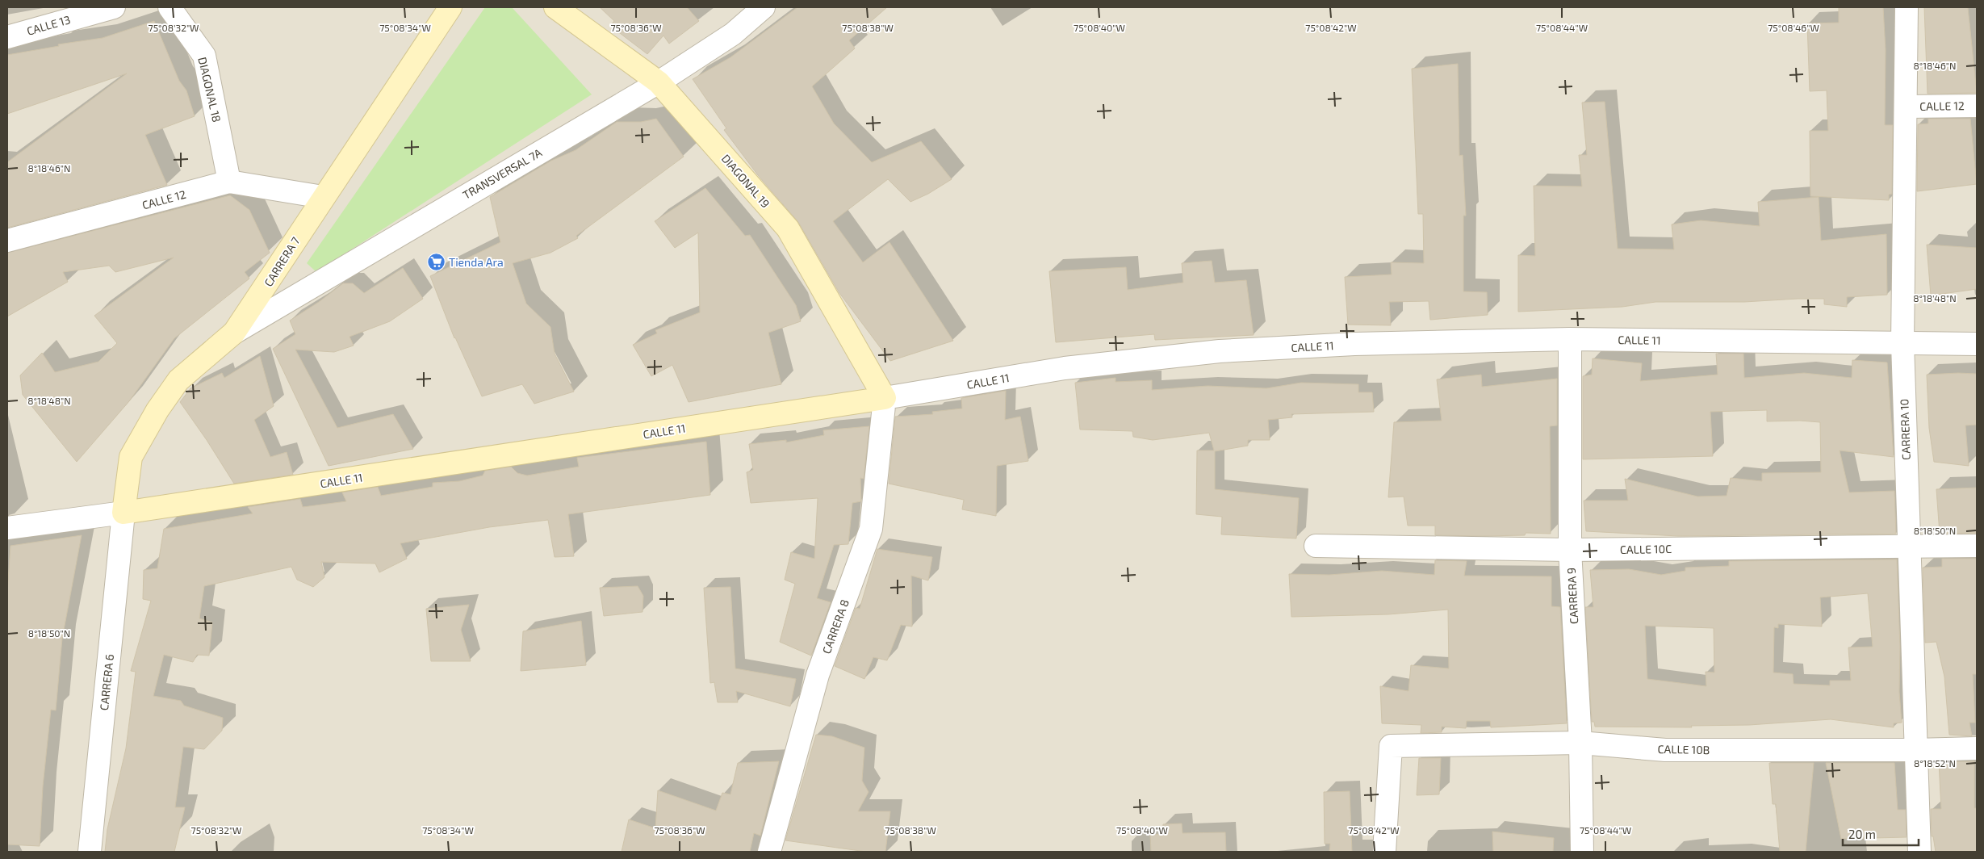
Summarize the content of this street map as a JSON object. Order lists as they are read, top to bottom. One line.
{"streets":{"main road":["DIAGONAL 19","CARRERA 7","CALLE 11"],"street":["CALLE 13","DIAGONAL 18","CALLE 12","TRANSVERSAL 7A","CARRERA 10","CALLE 10C","CARRERA 9","CARRERA 8","CARRERA 6","CALLE 10B"]},"crossings":[["DIAGONAL 18","CALLE 12"],["CALLE 12","CARRERA 7"],["CALLE 12","CARRERA 10"],["TRANSVERSAL 7A","DIAGONAL 19"],["TRANSVERSAL 7A","CARRERA 7"],["DIAGONAL 19","CALLE 11"],["DIAGONAL 19","CARRERA 8"],["CARRERA 7","CALLE 11"],["CARRERA 7","CARRERA 6"],["CALLE 11","CARRERA 10"],["CALLE 11","CARRERA 9"],["CALLE 11","CARRERA 8"],["CALLE 11","CARRERA 6"],["CARRERA 10","CALLE 10C"],["CARRERA 10","CALLE 10B"],["CALLE 10C","CARRERA 9"],["CARRERA 9","CALLE 10B"]],"places":{"supermarket":["Tienda Ara"]},"scale_bar":"20 m","coordinates":["75°08'40\"W","75°08'42\"W","75°08'44\"W","75°08'32\"W","75°08'34\"W","75°08'36\"W","75°08'38\"W","75°08'46\"W","8°18'46\"N","8°18'48\"N","8°18'50\"N","8°18'52\"N"]}
